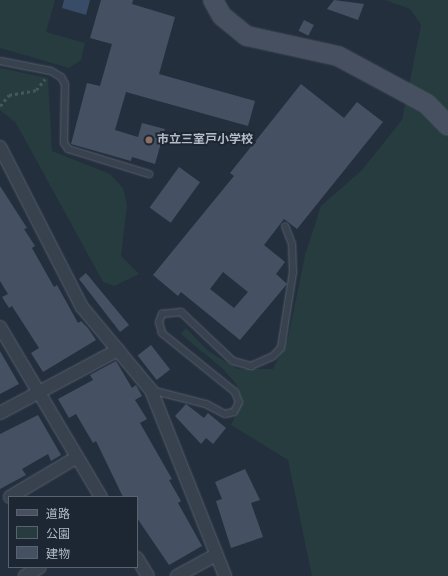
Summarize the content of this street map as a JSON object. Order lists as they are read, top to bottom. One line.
{"places":["市立三室戸小学校"],"legend":["道路","公園","建物"]}
